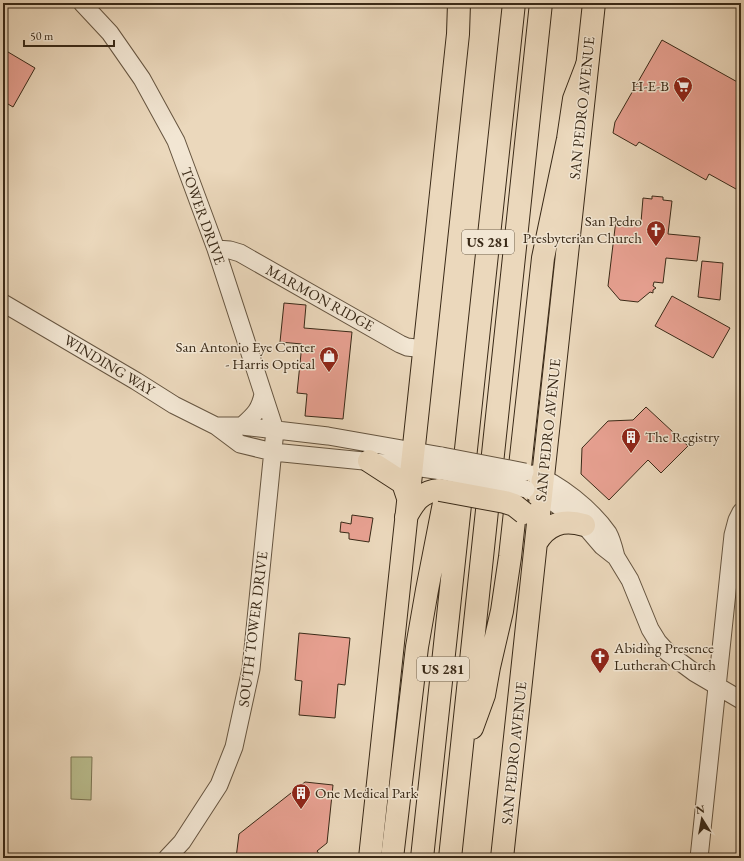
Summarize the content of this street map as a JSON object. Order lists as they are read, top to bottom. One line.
{"streets":{"main road":["SAN PEDRO AVENUE","US 281"],"street":["TOWER DRIVE","MARMON RIDGE","WINDING WAY","SOUTH TOWER DRIVE"]},"crossings":[["TOWER DRIVE","MARMON RIDGE"],["TOWER DRIVE","WINDING WAY"],["TOWER DRIVE","SOUTH TOWER DRIVE"],["WINDING WAY","SOUTH TOWER DRIVE"]],"places":{"supermarket":["H-E-B"],"church":["San Pedro Presbyterian Church","Abiding Presence Lutheran Church"],"shop":["San Antonio Eye Center - Harris Optical"],"building":["The Registry","One Medical Park"]},"scale_bar":"50 m","north":"top"}
